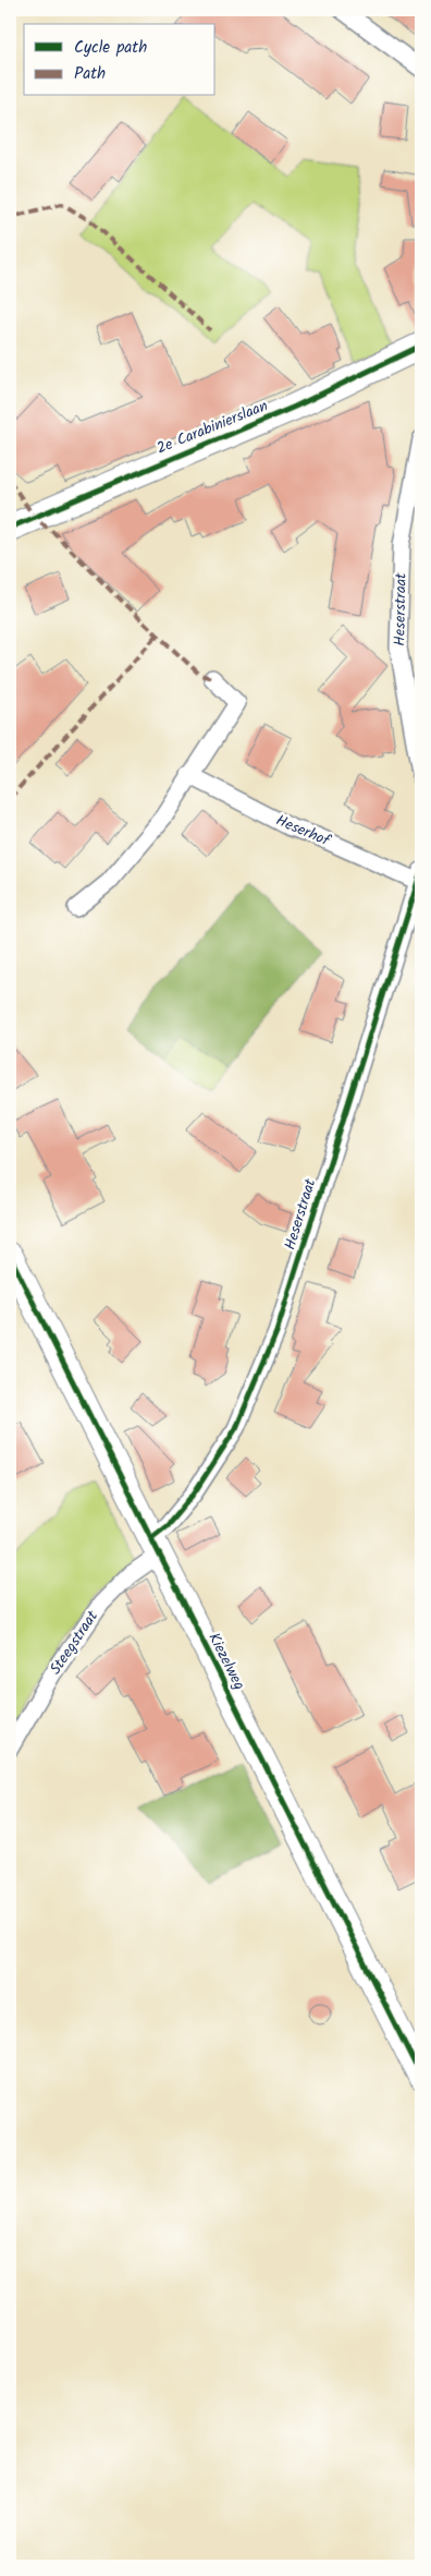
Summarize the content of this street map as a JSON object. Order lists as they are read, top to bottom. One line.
{"streets":{"main road":["2e Carabinierslaan","Kiezelweg"],"street":["Heserstraat","Heserhof","Steegstraat"]},"crossings":[["Heserstraat","Heserhof"],["Heserstraat","Steegstraat"],["Heserstraat","Kiezelweg"],["Steegstraat","Kiezelweg"]],"legend":["Cycle path","Path"]}
